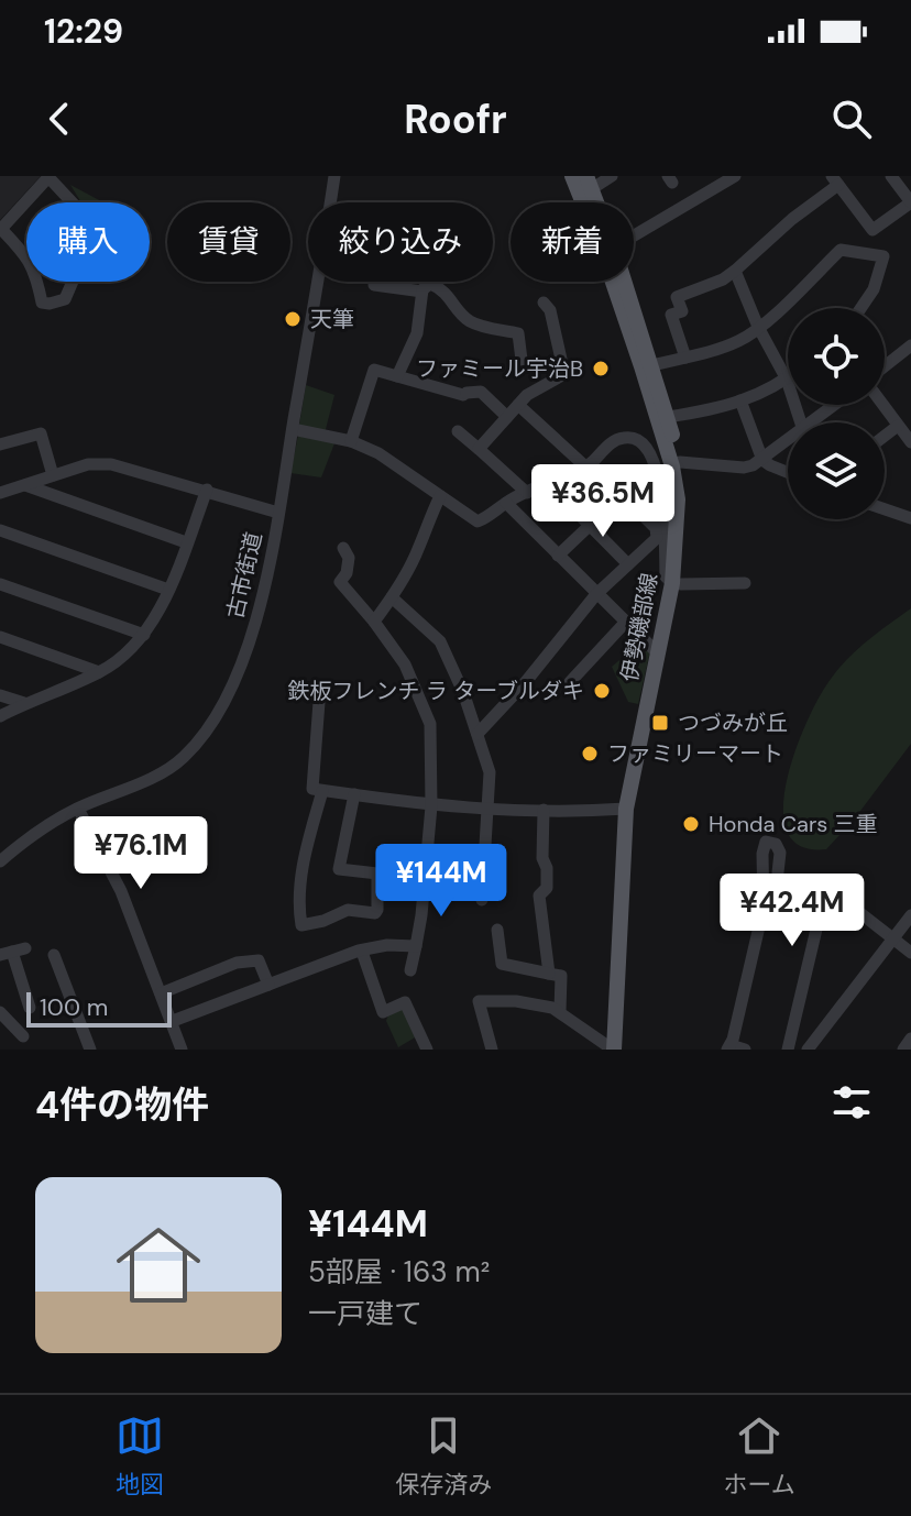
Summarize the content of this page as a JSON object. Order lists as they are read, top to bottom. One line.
{"streets":{"main road":["伊勢磯部線"],"street":["古市街道"]},"places":{"other":["天筆","ファミール宇治B","鉄板フレンチ ラ ターブルダキ","ファミリーマート","Honda Cars 三重"],"transit":["つづみが丘"]},"scale_bar":"100 m","page":{"status":"12:29","header":"Roofr","chip":["購入","賃貸","絞り込み","新着"],"price":["¥36.5M","¥76.1M","¥144M","¥42.4M"],"scale":"100 m","heading":"4件の物件","list":[{"name":"¥144M","note":"5部屋 · 163 m² · 一戸建て"}],"tabs":["地図","保存済み","ホーム"]}}
